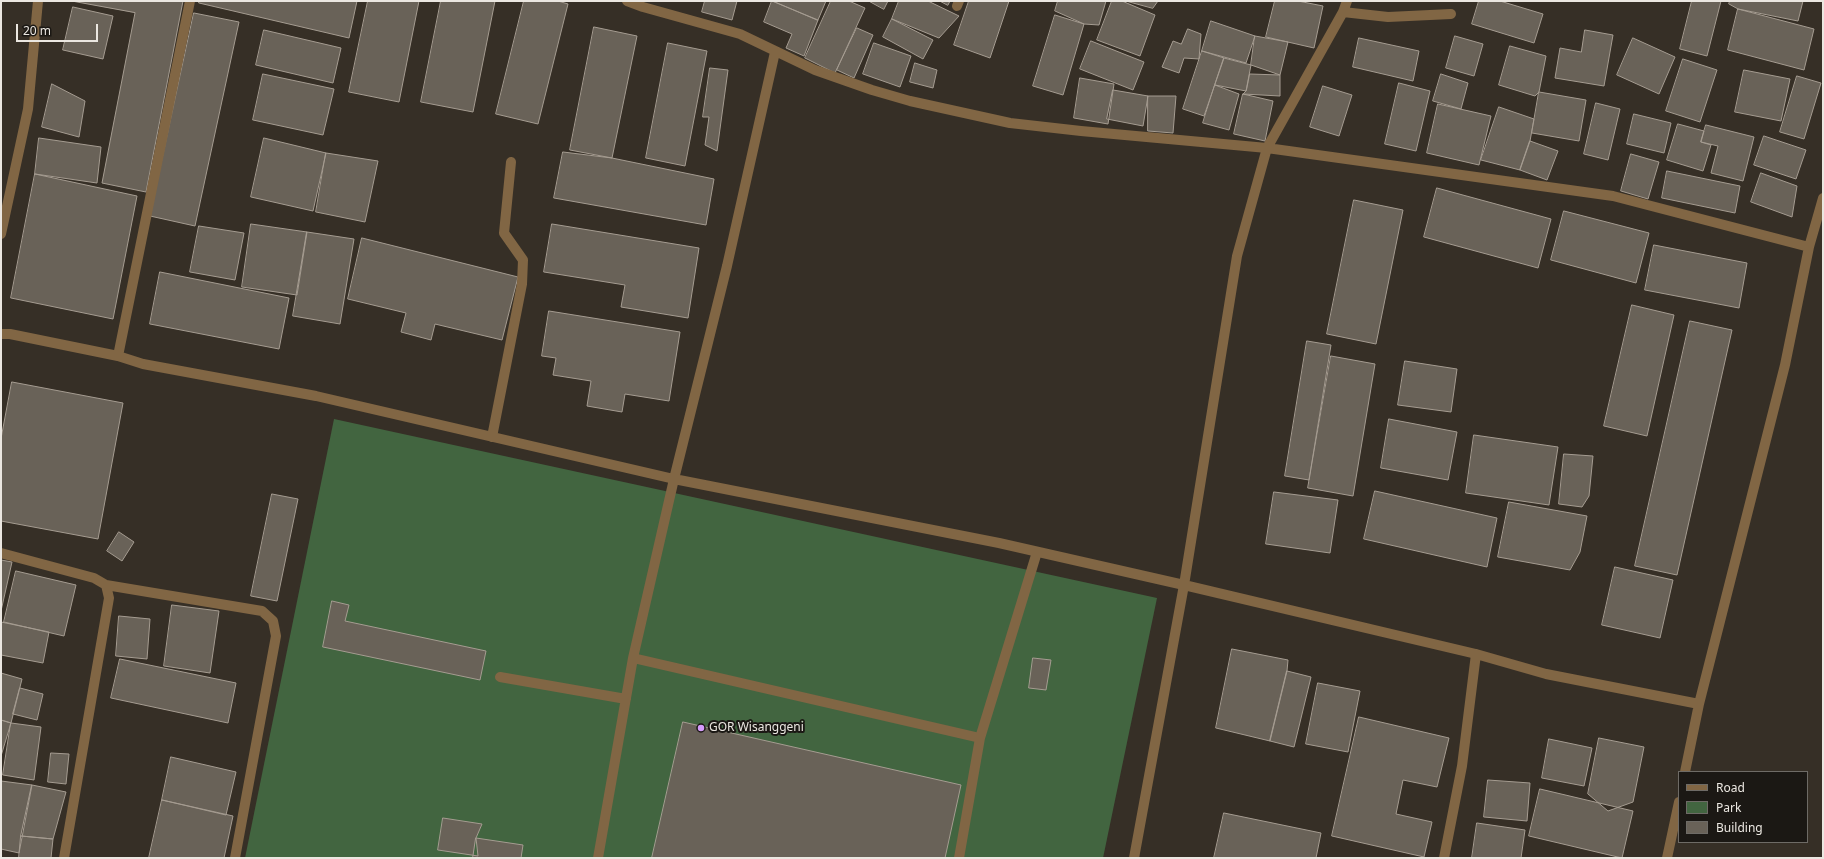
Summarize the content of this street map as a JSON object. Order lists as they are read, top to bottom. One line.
{"places":["GOR Wisanggeni"],"legend":["Road","Park","Building"],"scale_bar":"20 m"}
